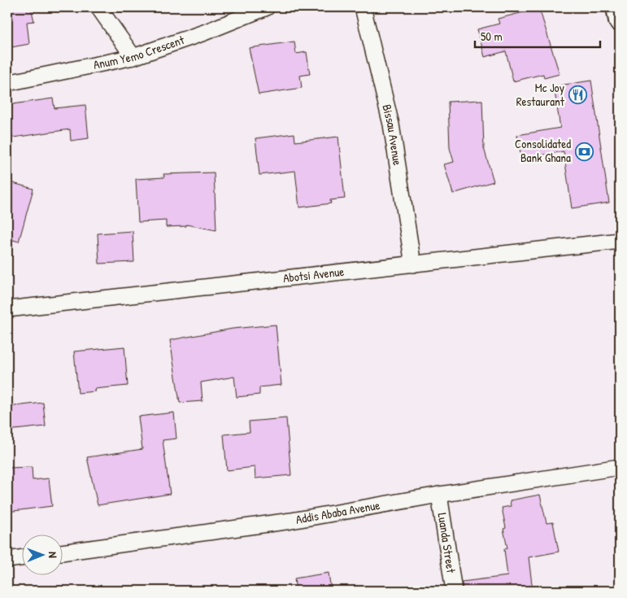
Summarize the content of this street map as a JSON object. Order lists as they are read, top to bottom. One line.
{"streets":{"street":["Anum Yemo Crescent","Bissau Avenue","Abotsi Avenue","Addis Ababa Avenue","Luanda Street"]},"crossings":[["Bissau Avenue","Abotsi Avenue"],["Addis Ababa Avenue","Luanda Street"]],"places":{"restaurant":["Mc Joy Restaurant"],"bank":["Consolidated Bank Ghana"]},"scale_bar":"50 m","north":"right"}
